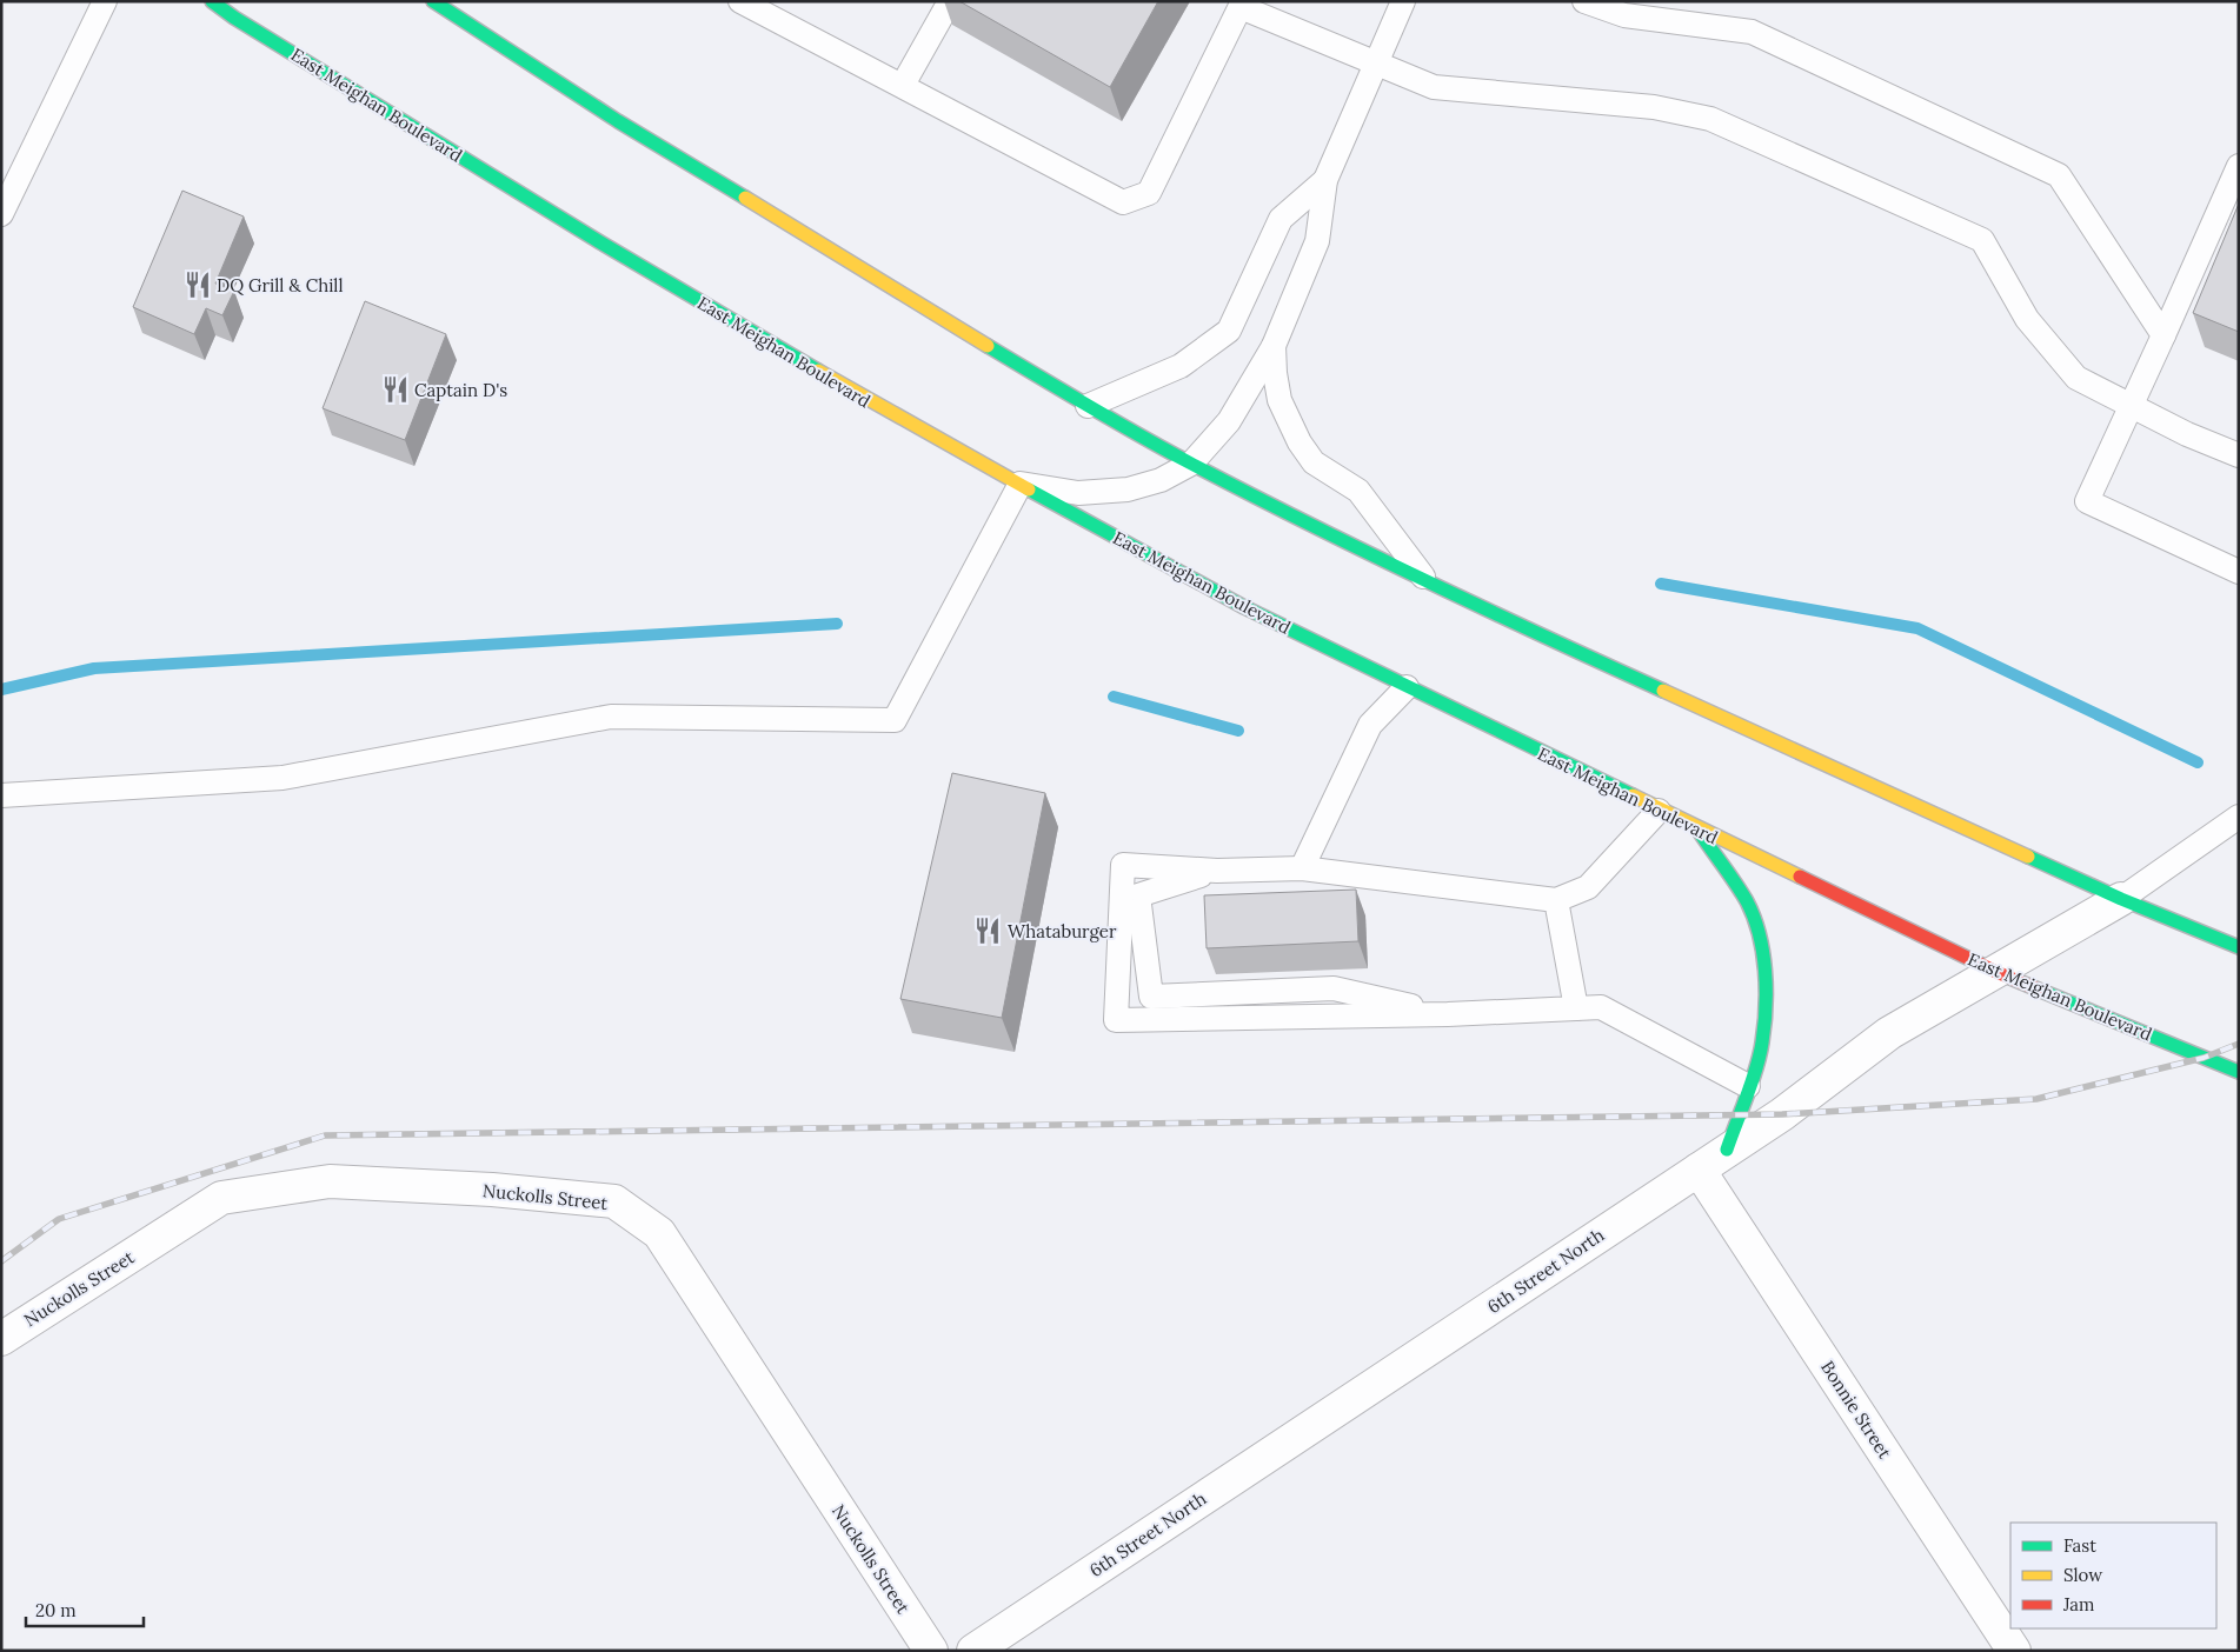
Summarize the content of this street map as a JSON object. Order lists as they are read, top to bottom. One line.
{"streets":{"highway":["East Meighan Boulevard"],"street":["Nuckolls Street","6th Street North","Bonnie Street"]},"crossings":[["East Meighan Boulevard","6th Street North"],["6th Street North","Bonnie Street"]],"places":{"restaurant":["DQ Grill & Chill","Captain D's","Whataburger"]},"legend":["Fast","Slow","Jam"],"scale_bar":"20 m"}
